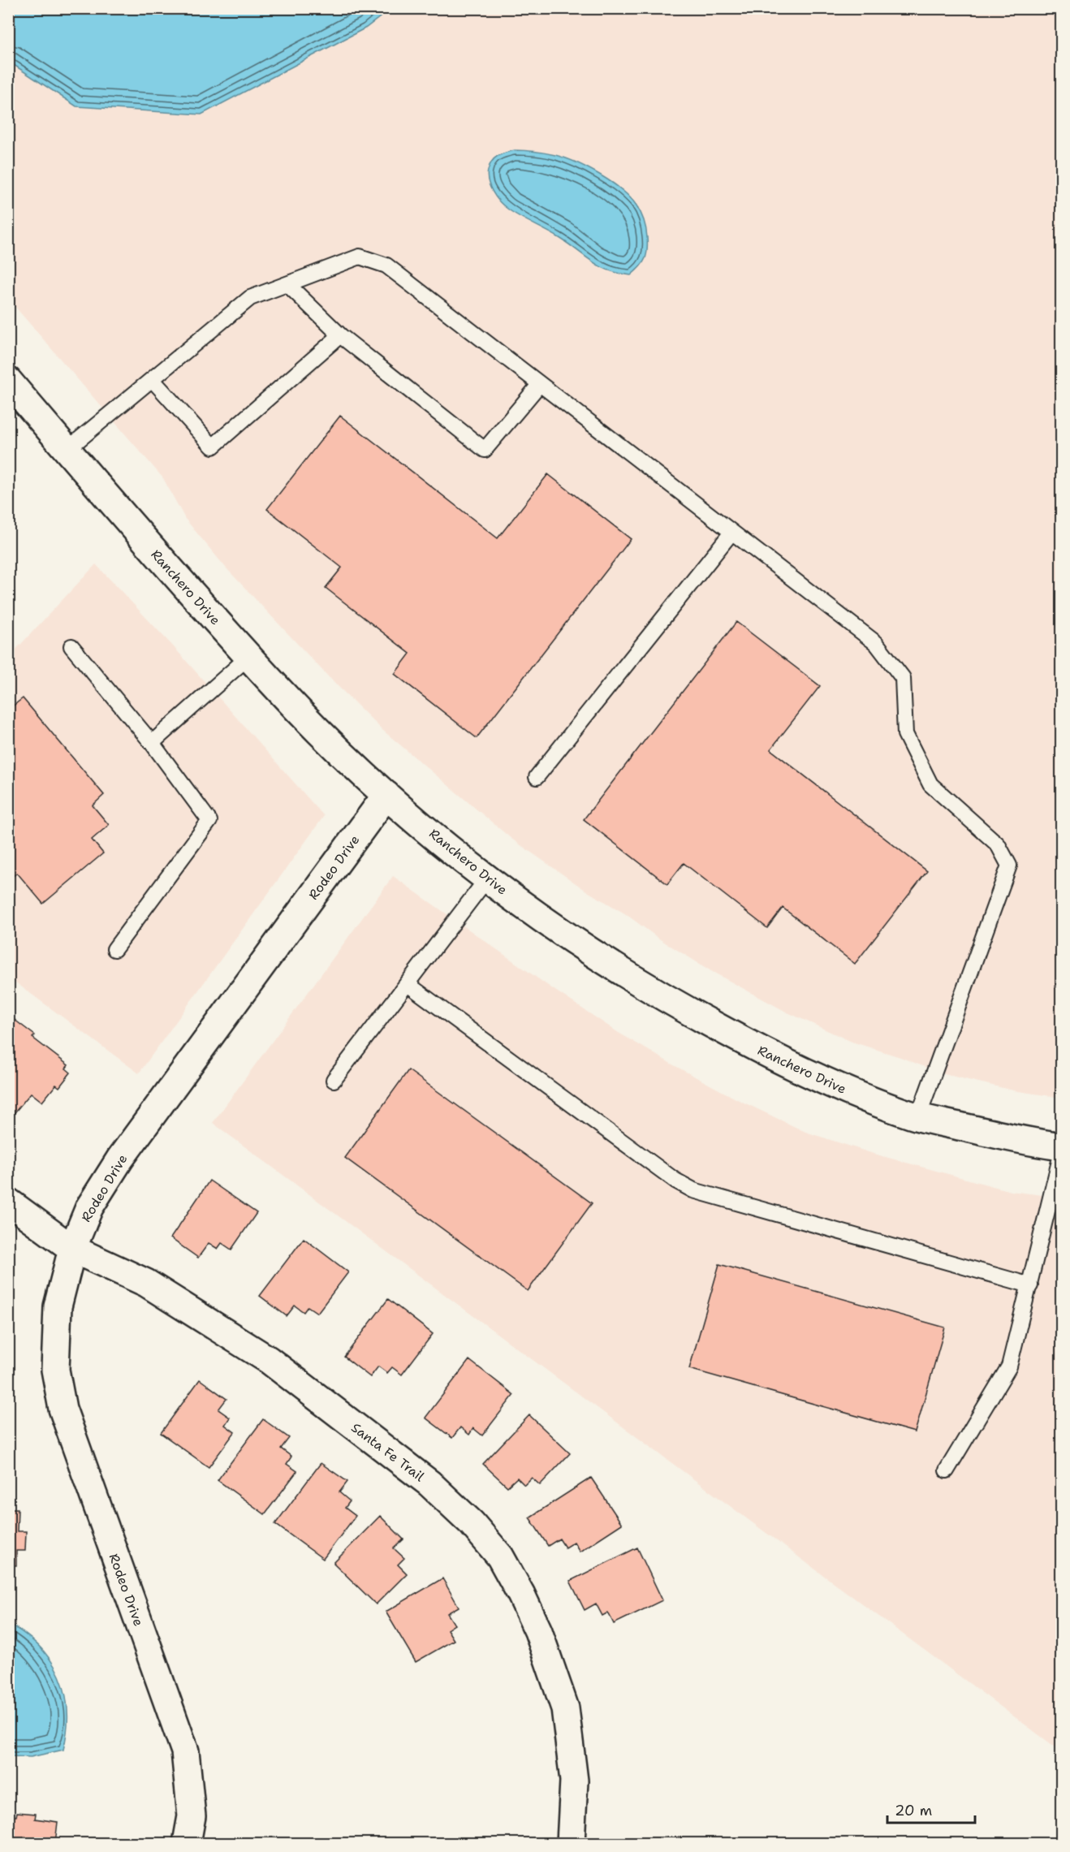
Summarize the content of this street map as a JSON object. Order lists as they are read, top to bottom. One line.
{"streets":{"street":["Ranchero Drive","Rodeo Drive","Santa Fe Trail"]},"crossings":[["Ranchero Drive","Rodeo Drive"],["Rodeo Drive","Santa Fe Trail"]],"scale_bar":"20 m"}
